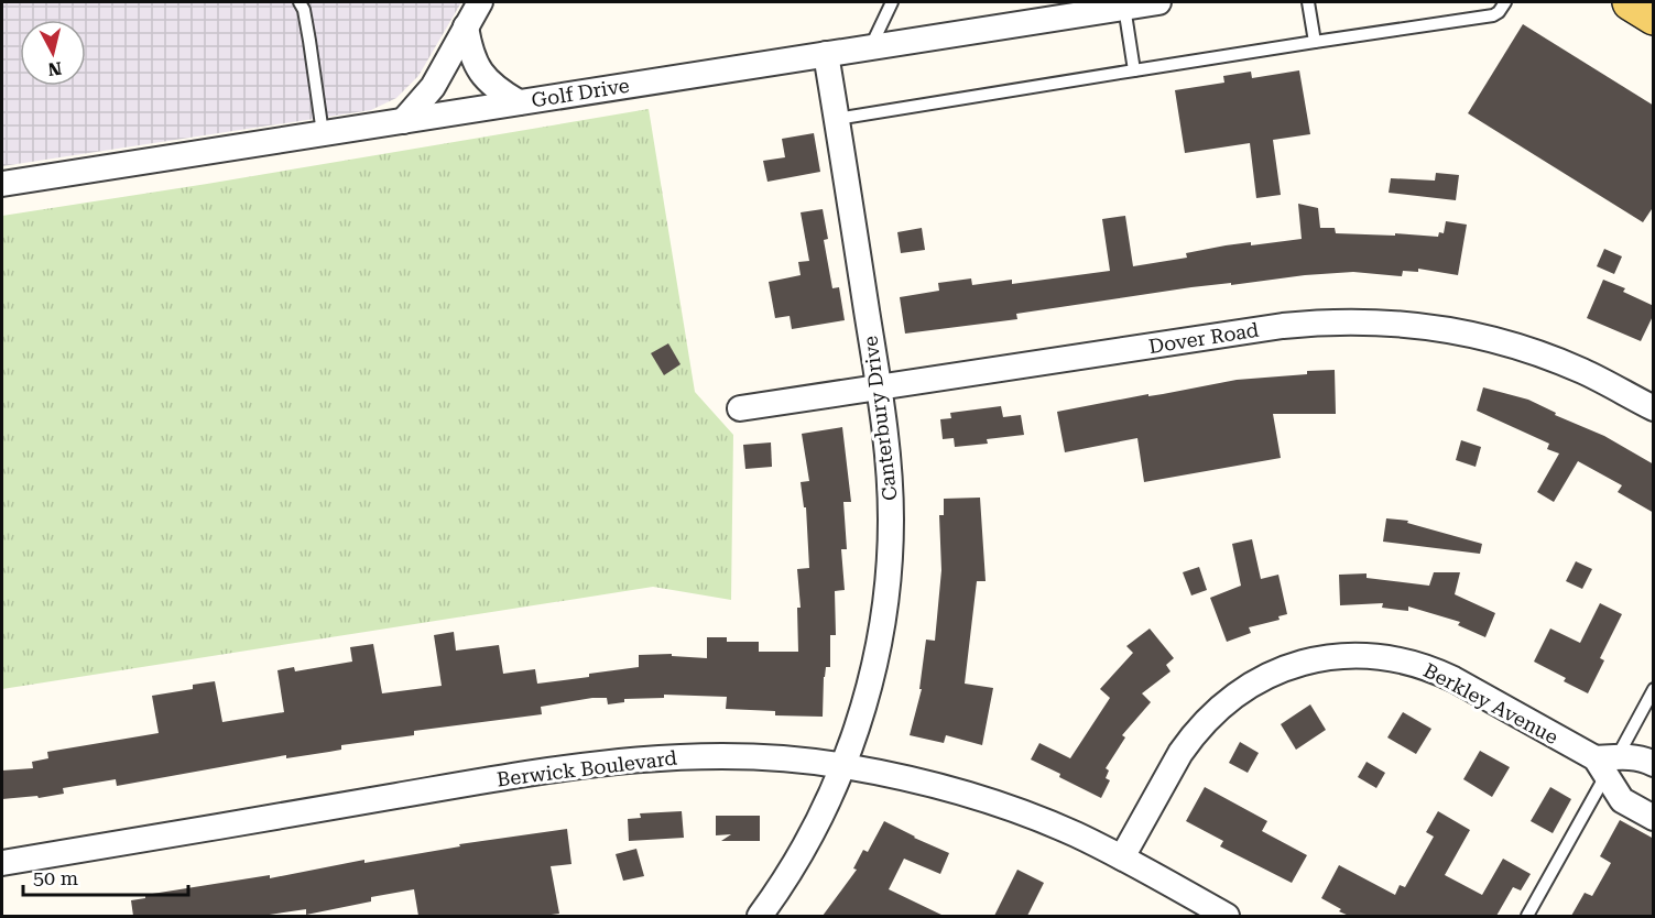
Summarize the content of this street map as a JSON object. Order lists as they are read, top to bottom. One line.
{"streets":{"street":["Golf Drive","Dover Road","Canterbury Drive","Berkley Avenue","Berwick Boulevard"]},"crossings":[["Golf Drive","Canterbury Drive"],["Dover Road","Canterbury Drive"],["Canterbury Drive","Berwick Boulevard"],["Berkley Avenue","Berwick Boulevard"]],"scale_bar":"50 m","north":"bottom"}
